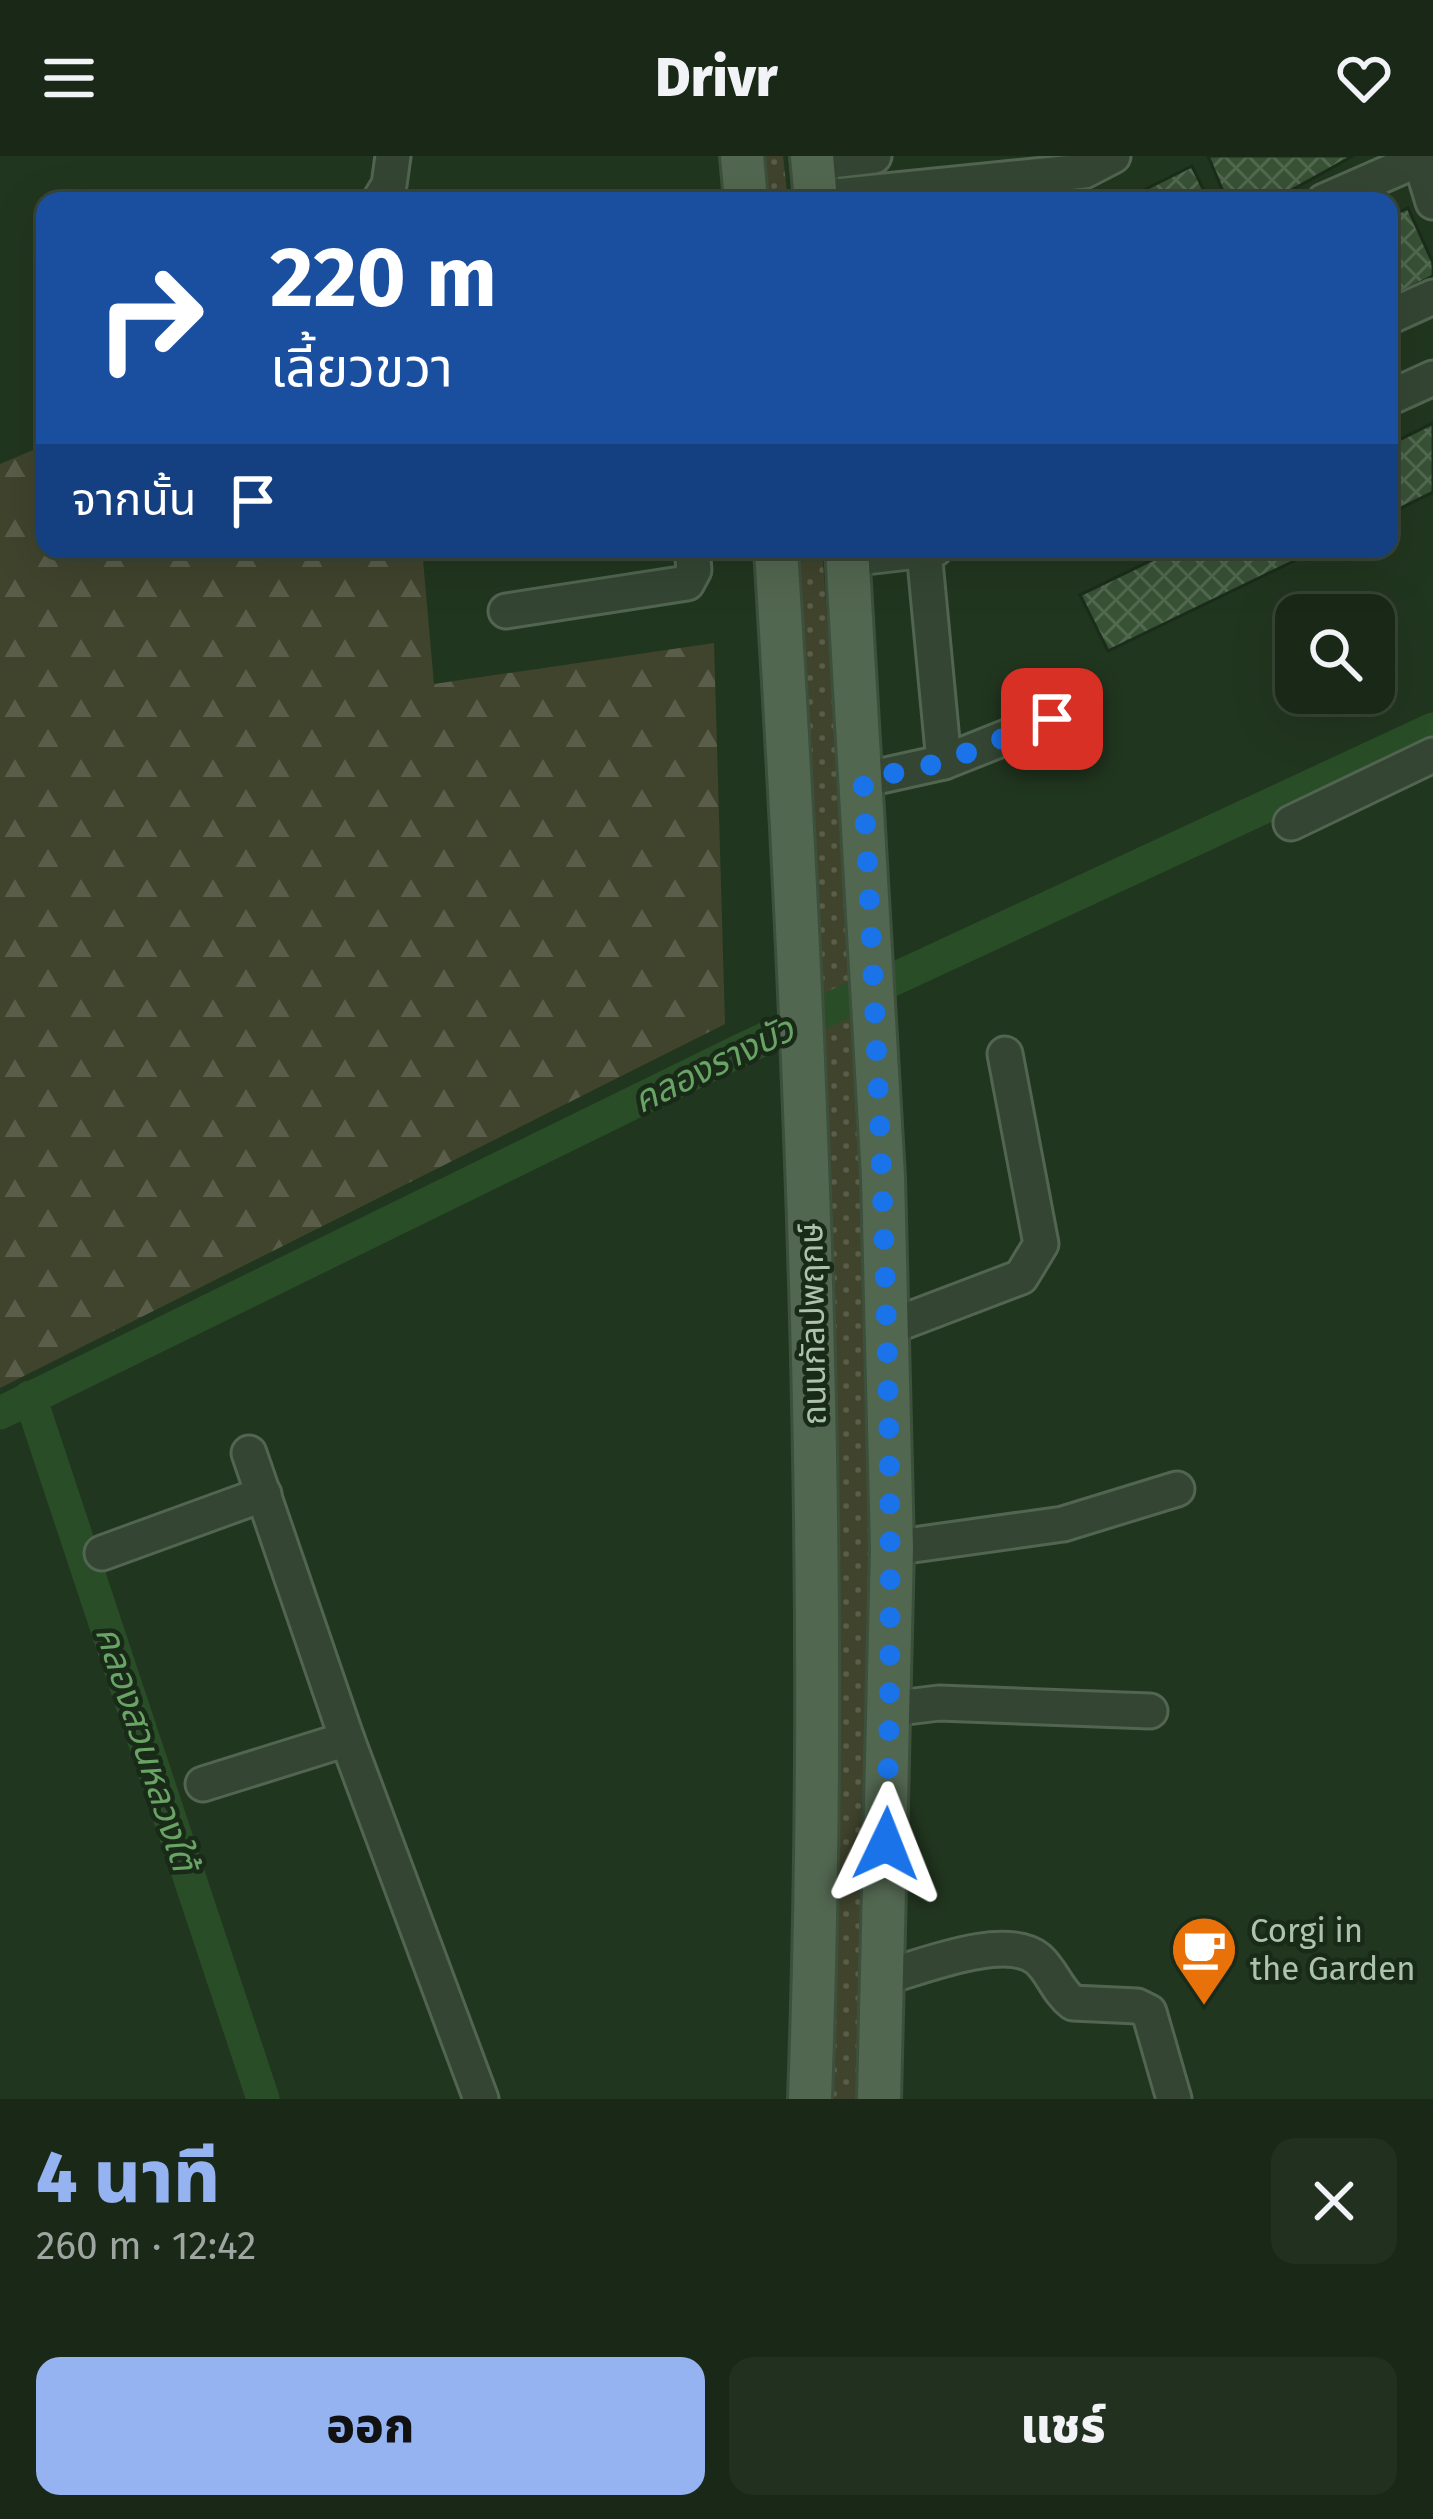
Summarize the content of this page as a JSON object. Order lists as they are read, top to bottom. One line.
{"streets":{"main road":["ถนนกัลปพฤกษ์"]},"water":["คลองรางบัว","คลองสวนหลวงใต้"],"places":{"cafe":["Corgi in the Garden"]},"page":{"header":"Drivr","turn":["220 m","เลี้ยวขวา"],"then":"จากนั้น","heading":["4 นาที","260 m · 12:42"],"buttons":["ออก","แชร์"]}}
